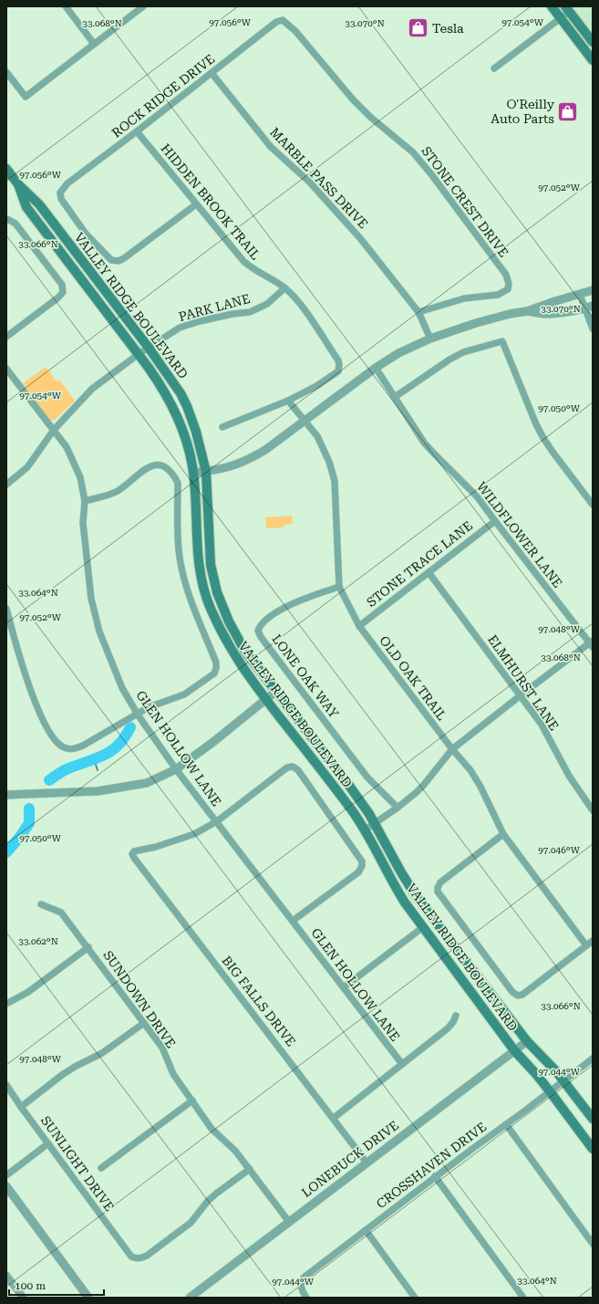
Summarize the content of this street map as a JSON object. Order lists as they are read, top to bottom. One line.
{"streets":{"main road":["VALLEY RIDGE BOULEVARD"],"street":["ROCK RIDGE DRIVE","MARBLE PASS DRIVE","HIDDEN BROOK TRAIL","STONE CREST DRIVE","PARK LANE","WILDFLOWER LANE","STONE TRACE LANE","LONE OAK WAY","OLD OAK TRAIL","ELMHURST LANE","GLEN HOLLOW LANE","SUNDOWN DRIVE","BIG FALLS DRIVE","LONEBUCK DRIVE","SUNLIGHT DRIVE","CROSSHAVEN DRIVE"]},"crossings":[["ROCK RIDGE DRIVE","MARBLE PASS DRIVE"],["ROCK RIDGE DRIVE","HIDDEN BROOK TRAIL"],["ROCK RIDGE DRIVE","STONE CREST DRIVE"],["MARBLE PASS DRIVE","STONE CREST DRIVE"],["HIDDEN BROOK TRAIL","PARK LANE"],["HIDDEN BROOK TRAIL","OLD OAK TRAIL"],["VALLEY RIDGE BOULEVARD","PARK LANE"],["VALLEY RIDGE BOULEVARD","LONEBUCK DRIVE"],["VALLEY RIDGE BOULEVARD","CROSSHAVEN DRIVE"],["PARK LANE","GLEN HOLLOW LANE"],["WILDFLOWER LANE","STONE TRACE LANE"],["STONE TRACE LANE","OLD OAK TRAIL"],["STONE TRACE LANE","ELMHURST LANE"],["LONE OAK WAY","OLD OAK TRAIL"],["GLEN HOLLOW LANE","BIG FALLS DRIVE"],["SUNDOWN DRIVE","LONEBUCK DRIVE"],["SUNDOWN DRIVE","SUNLIGHT DRIVE"],["BIG FALLS DRIVE","LONEBUCK DRIVE"]],"places":{"shop":["Tesla","O'Reilly Auto Parts"]},"scale_bar":"100 m","coordinates":["97.054°W","97.056°W","33.068°N","33.070°N","97.052°W","33.066°N","97.050°W","33.064°N","97.048°W","97.046°W","33.062°N","97.044°W"]}
